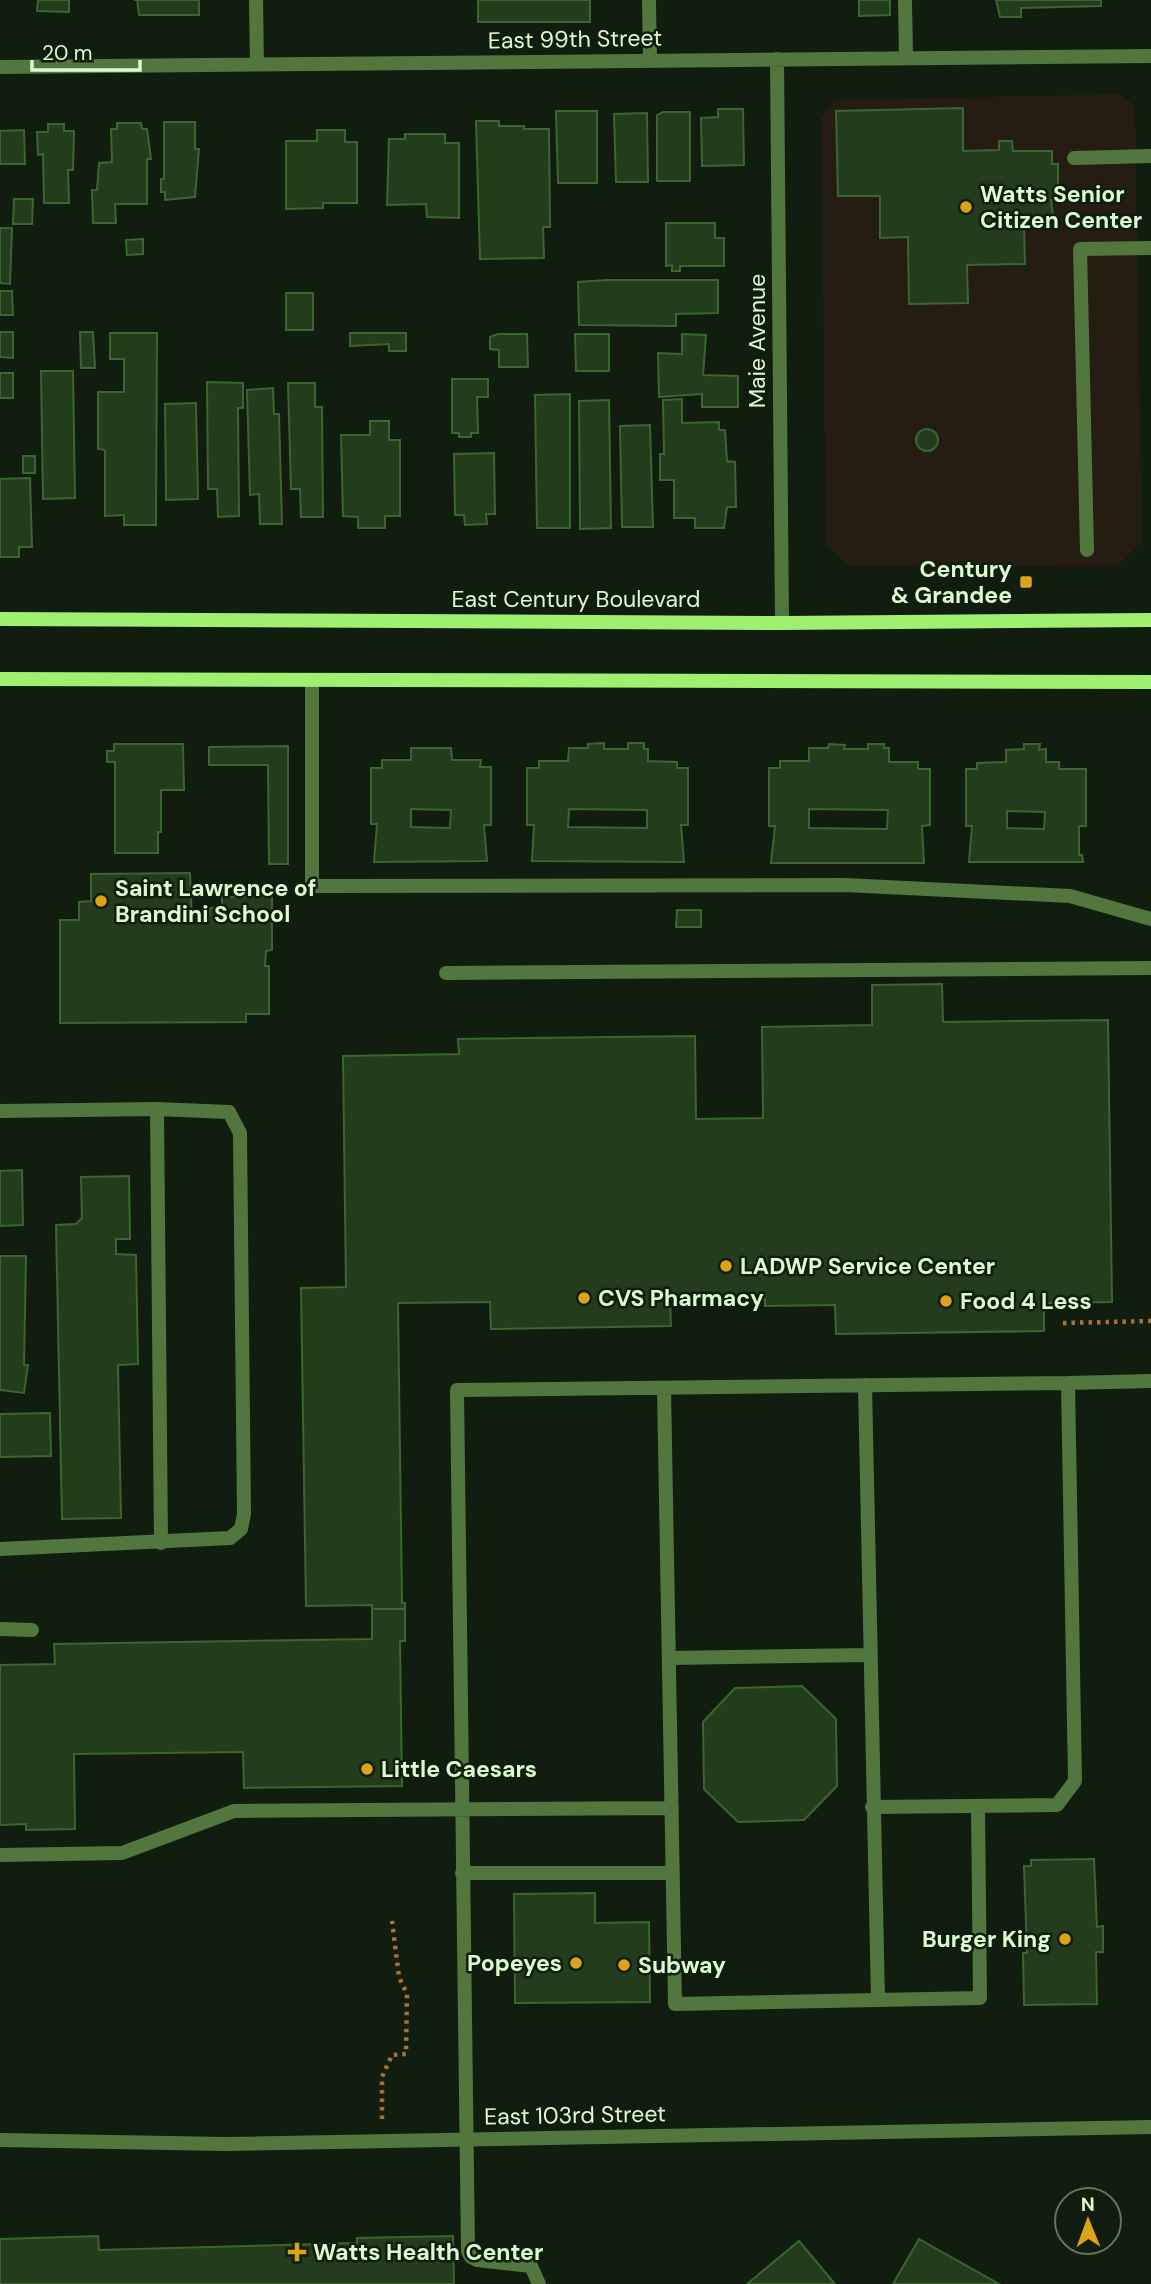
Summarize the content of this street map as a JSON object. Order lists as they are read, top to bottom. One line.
{"streets":{"main road":["East Century Boulevard"],"street":["East 99th Street","Maie Avenue","East 103rd Street"]},"crossings":[["East 99th Street","Maie Avenue"],["Maie Avenue","East Century Boulevard"]],"places":{"other":["Watts Senior Citizen Center","Saint Lawrence of Brandini School","LADWP Service Center","CVS Pharmacy","Food 4 Less","Little Caesars","Burger King","Popeyes","Subway"],"transit":["Century & Grandee"],"health":["Watts Health Center"]},"scale_bar":"20 m","north":"top"}
